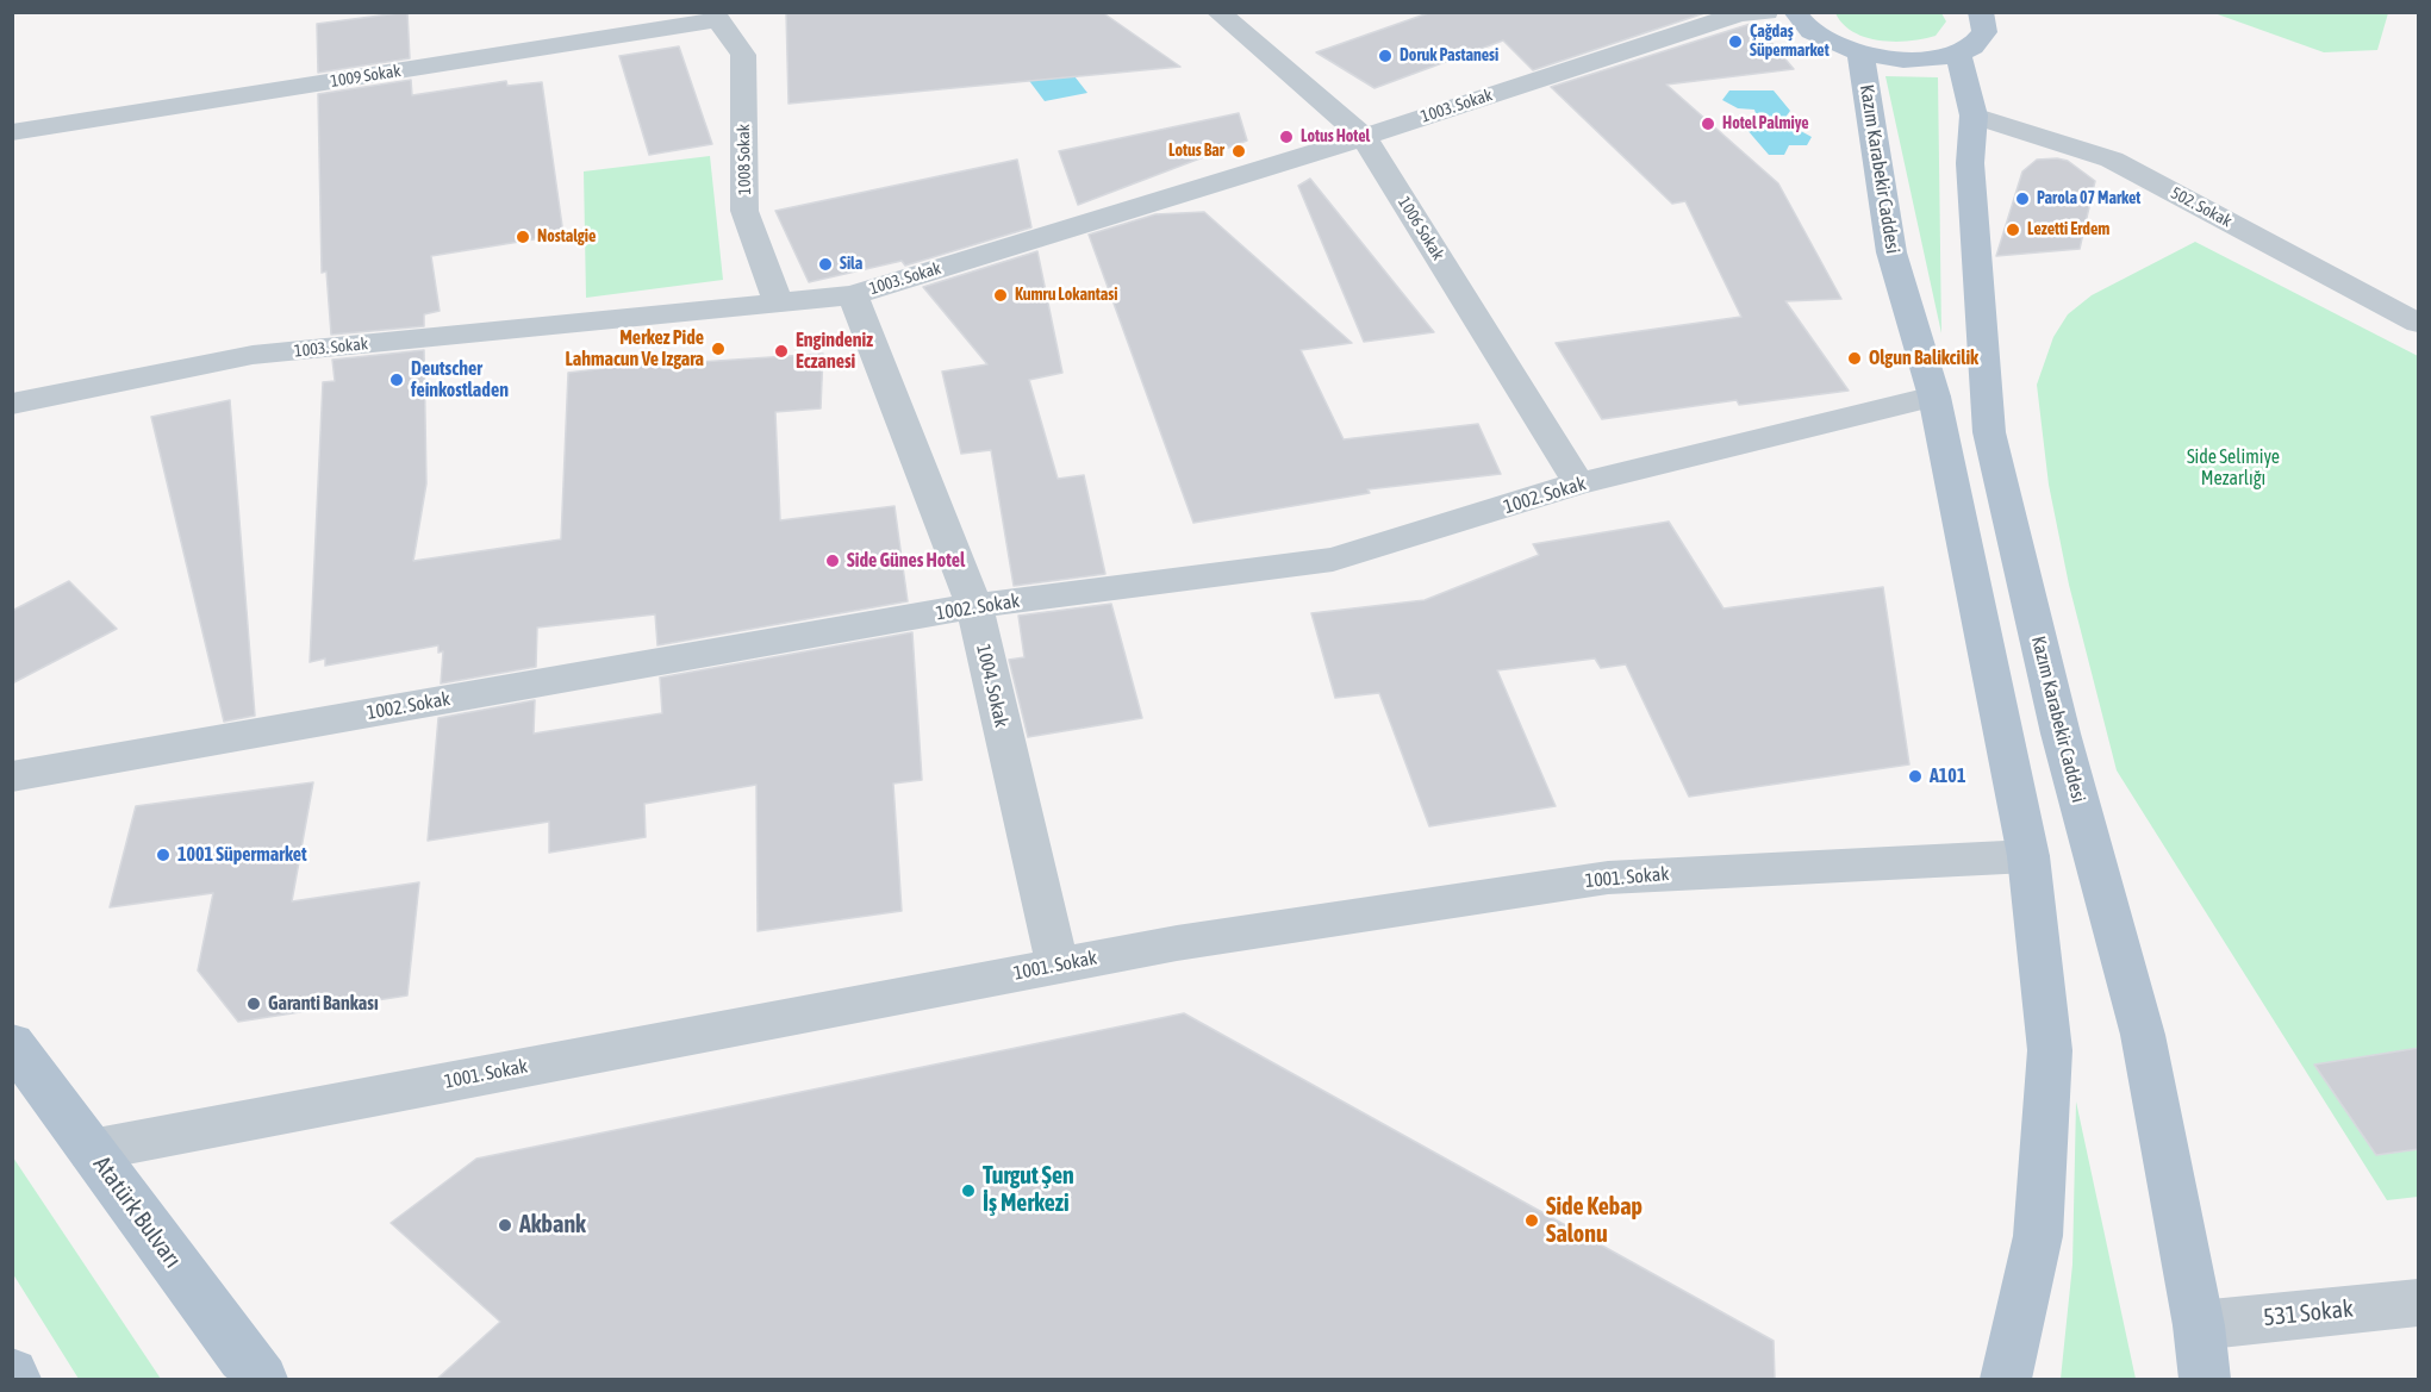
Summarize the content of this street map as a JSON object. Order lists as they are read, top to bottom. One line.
{"streets":{"main road":["Kazım Karabekir Caddesi","Atatürk Bulvarı"],"street":["1009 Sokak","1003. Sokak","1008 Sokak","502. Sokak","1006 Sokak","1002. Sokak","1004. Sokak","1001. Sokak","531 Sokak"]},"crossings":[["1009 Sokak","1008 Sokak"],["1003. Sokak","1008 Sokak"],["1003. Sokak","1006 Sokak"],["1003. Sokak","1004. Sokak"],["Kazım Karabekir Caddesi","502. Sokak"],["Kazım Karabekir Caddesi","1002. Sokak"],["Kazım Karabekir Caddesi","1001. Sokak"],["Kazım Karabekir Caddesi","531 Sokak"],["1006 Sokak","1002. Sokak"],["1002. Sokak","1004. Sokak"],["1004. Sokak","1001. Sokak"],["1001. Sokak","Atatürk Bulvarı"]],"parks":["Side Selimiye Mezarlığı"],"places":["Çağdaş Süpermarket","Doruk Pastanesi","Hotel Palmiye","Lotus Hotel","Lotus Bar","Parola 07 Market","Lezetti Erdem","Nostalgie","Sila","Kumru Lokantasi","Merkez Pide Lahmacun Ve Izgara","Engindeniz Eczanesi","Olgun Balikcilik","Deutscher feinkostladen","Side Günes Hotel","A101","1001 Süpermarket","Garanti Bankası","Turgut Şen İş Merkezi","Side Kebap Salonu","Akbank"]}
